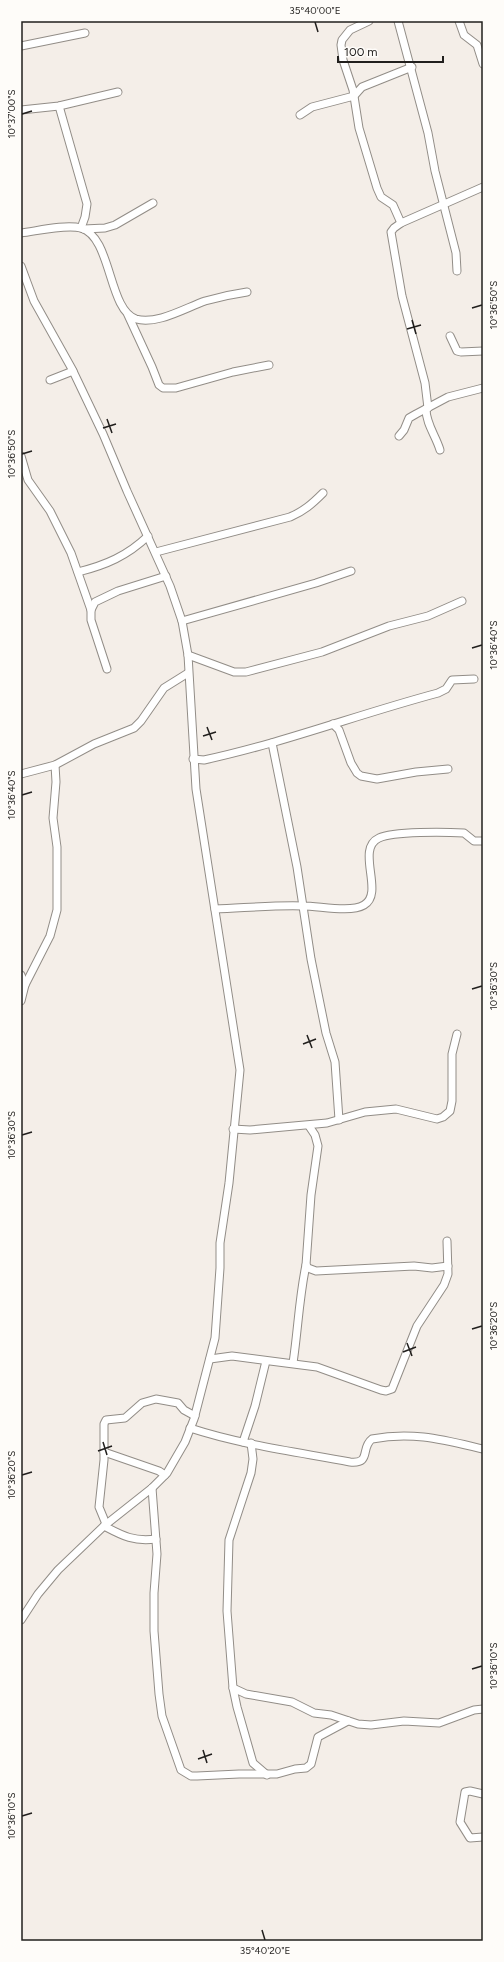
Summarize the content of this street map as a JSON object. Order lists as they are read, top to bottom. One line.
{"scale_bar":"100 m","coordinates":["35°40'00\"E","10°37'00\"S","10°36'50\"S","10°36'40\"S","10°36'30\"S","10°36'20\"S","10°36'10\"S","35°40'20\"E"]}
